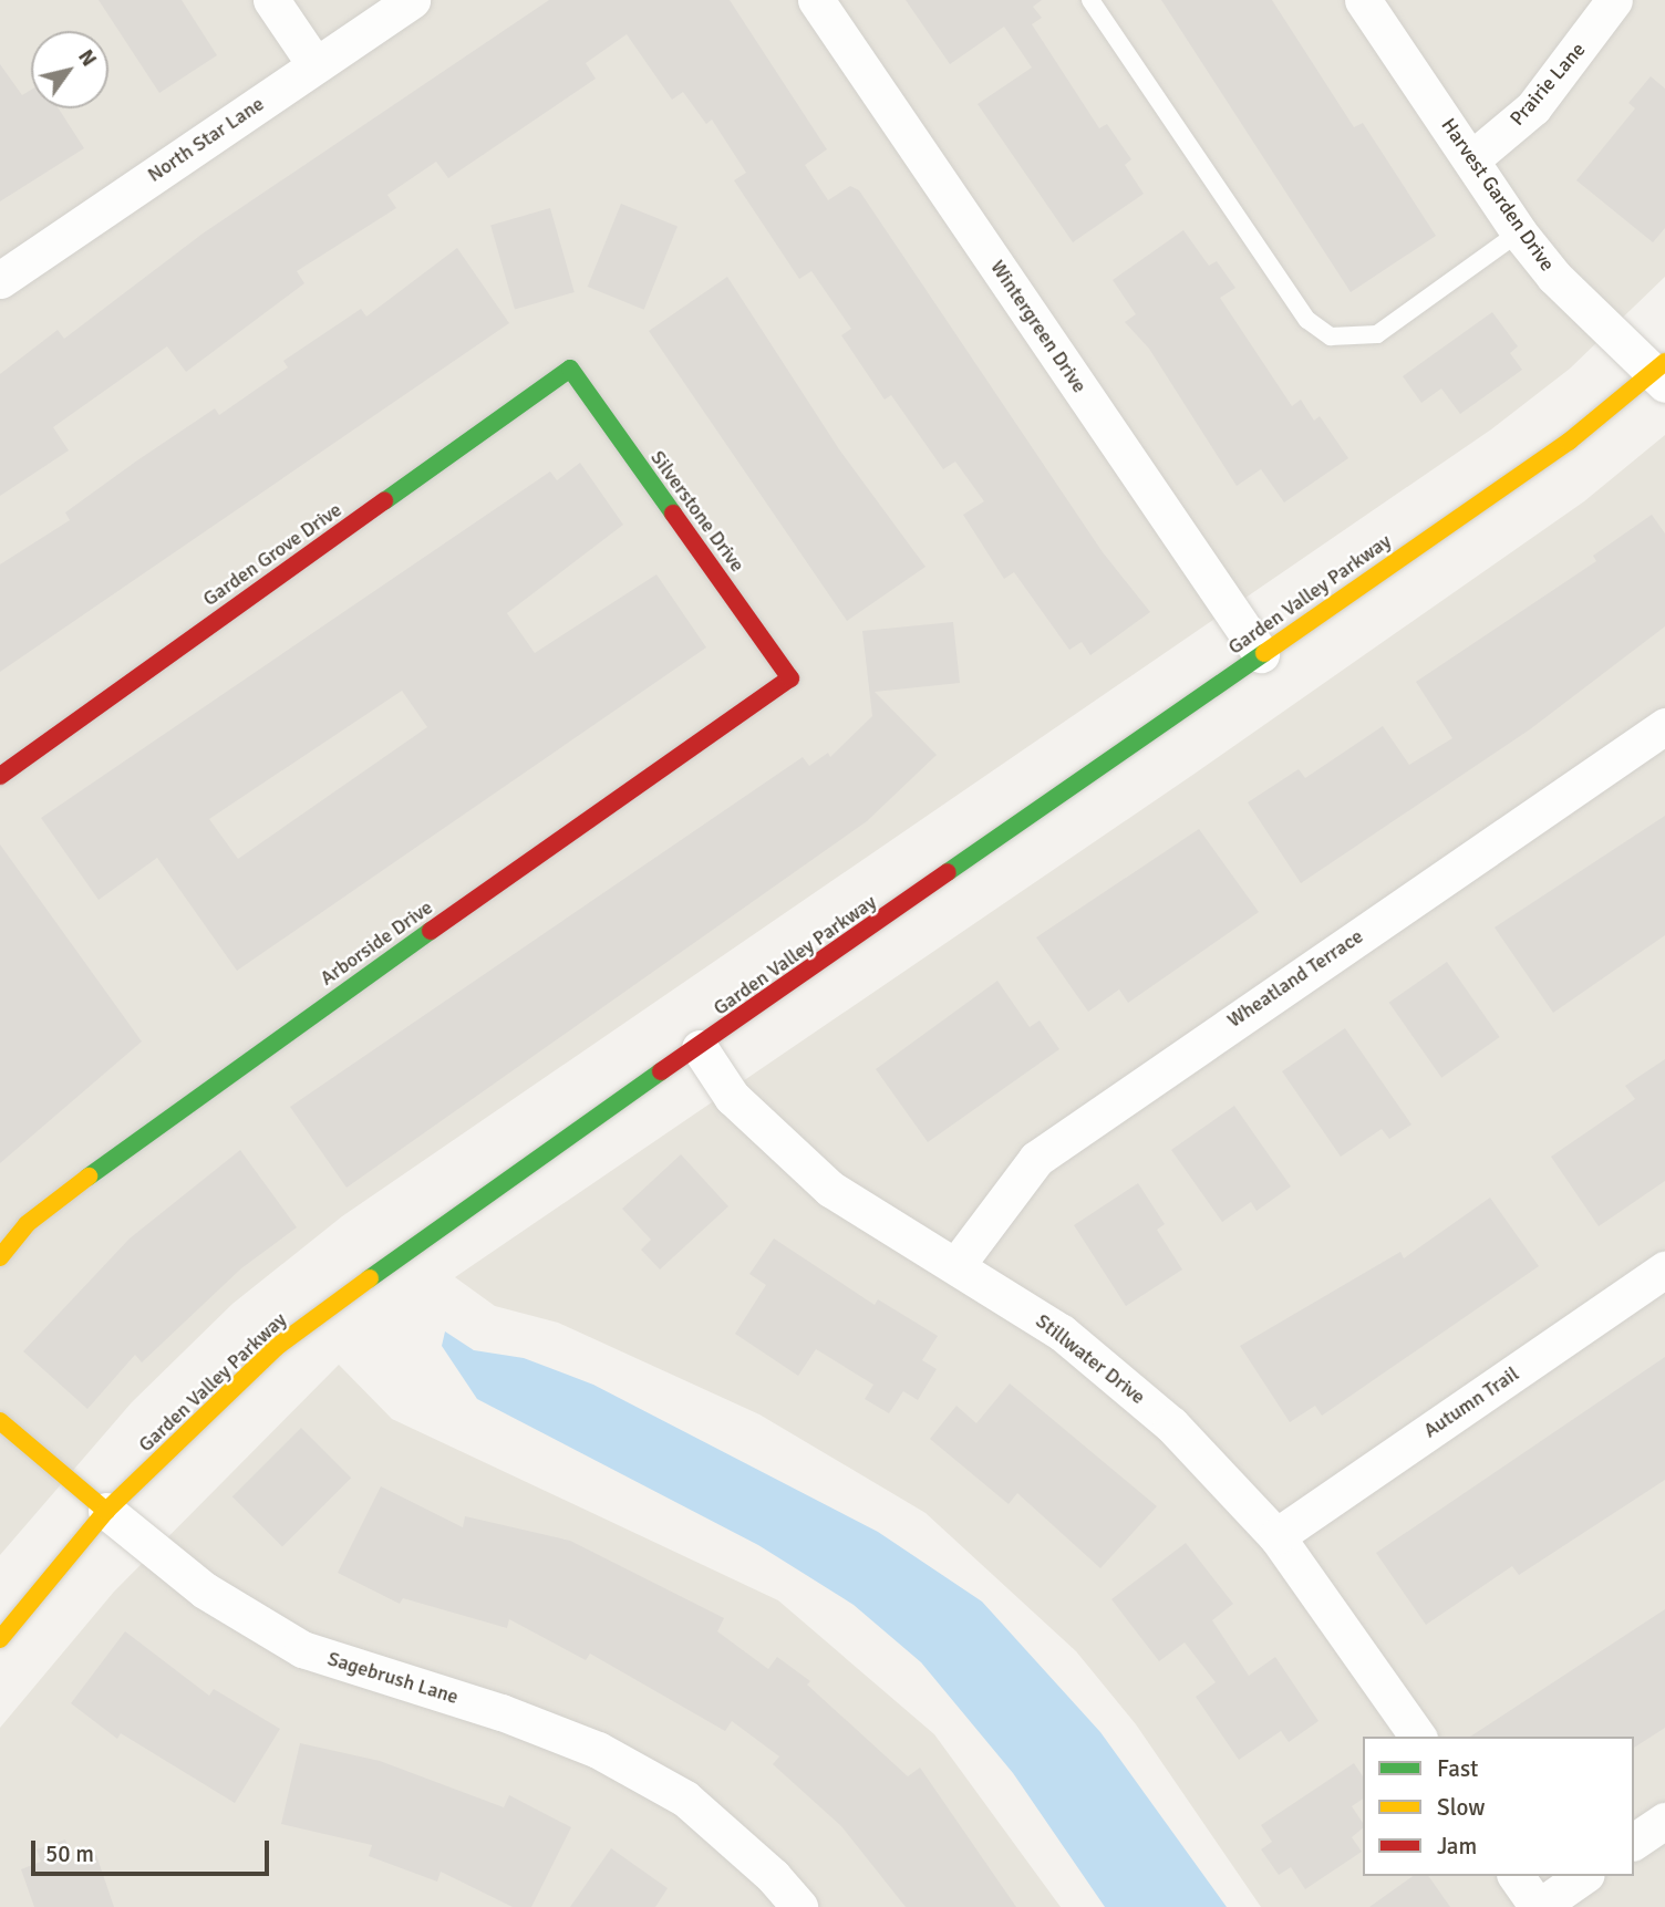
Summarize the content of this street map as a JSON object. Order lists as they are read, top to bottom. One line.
{"streets":{"street":["Prairie Lane","North Star Lane","Harvest Garden Drive","Wintergreen Drive","Silverstone Drive","Garden Grove Drive","Garden Valley Parkway","Arborside Drive","Wheatland Terrace","Stillwater Drive","Autumn Trail","Sagebrush Lane"]},"crossings":[["Prairie Lane","Harvest Garden Drive"],["Harvest Garden Drive","Garden Valley Parkway"],["Wintergreen Drive","Garden Valley Parkway"],["Silverstone Drive","Garden Grove Drive"],["Silverstone Drive","Arborside Drive"],["Garden Valley Parkway","Stillwater Drive"],["Garden Valley Parkway","Sagebrush Lane"],["Wheatland Terrace","Stillwater Drive"],["Stillwater Drive","Autumn Trail"]],"legend":["Fast","Slow","Jam"],"scale_bar":"50 m","north":"top right"}
